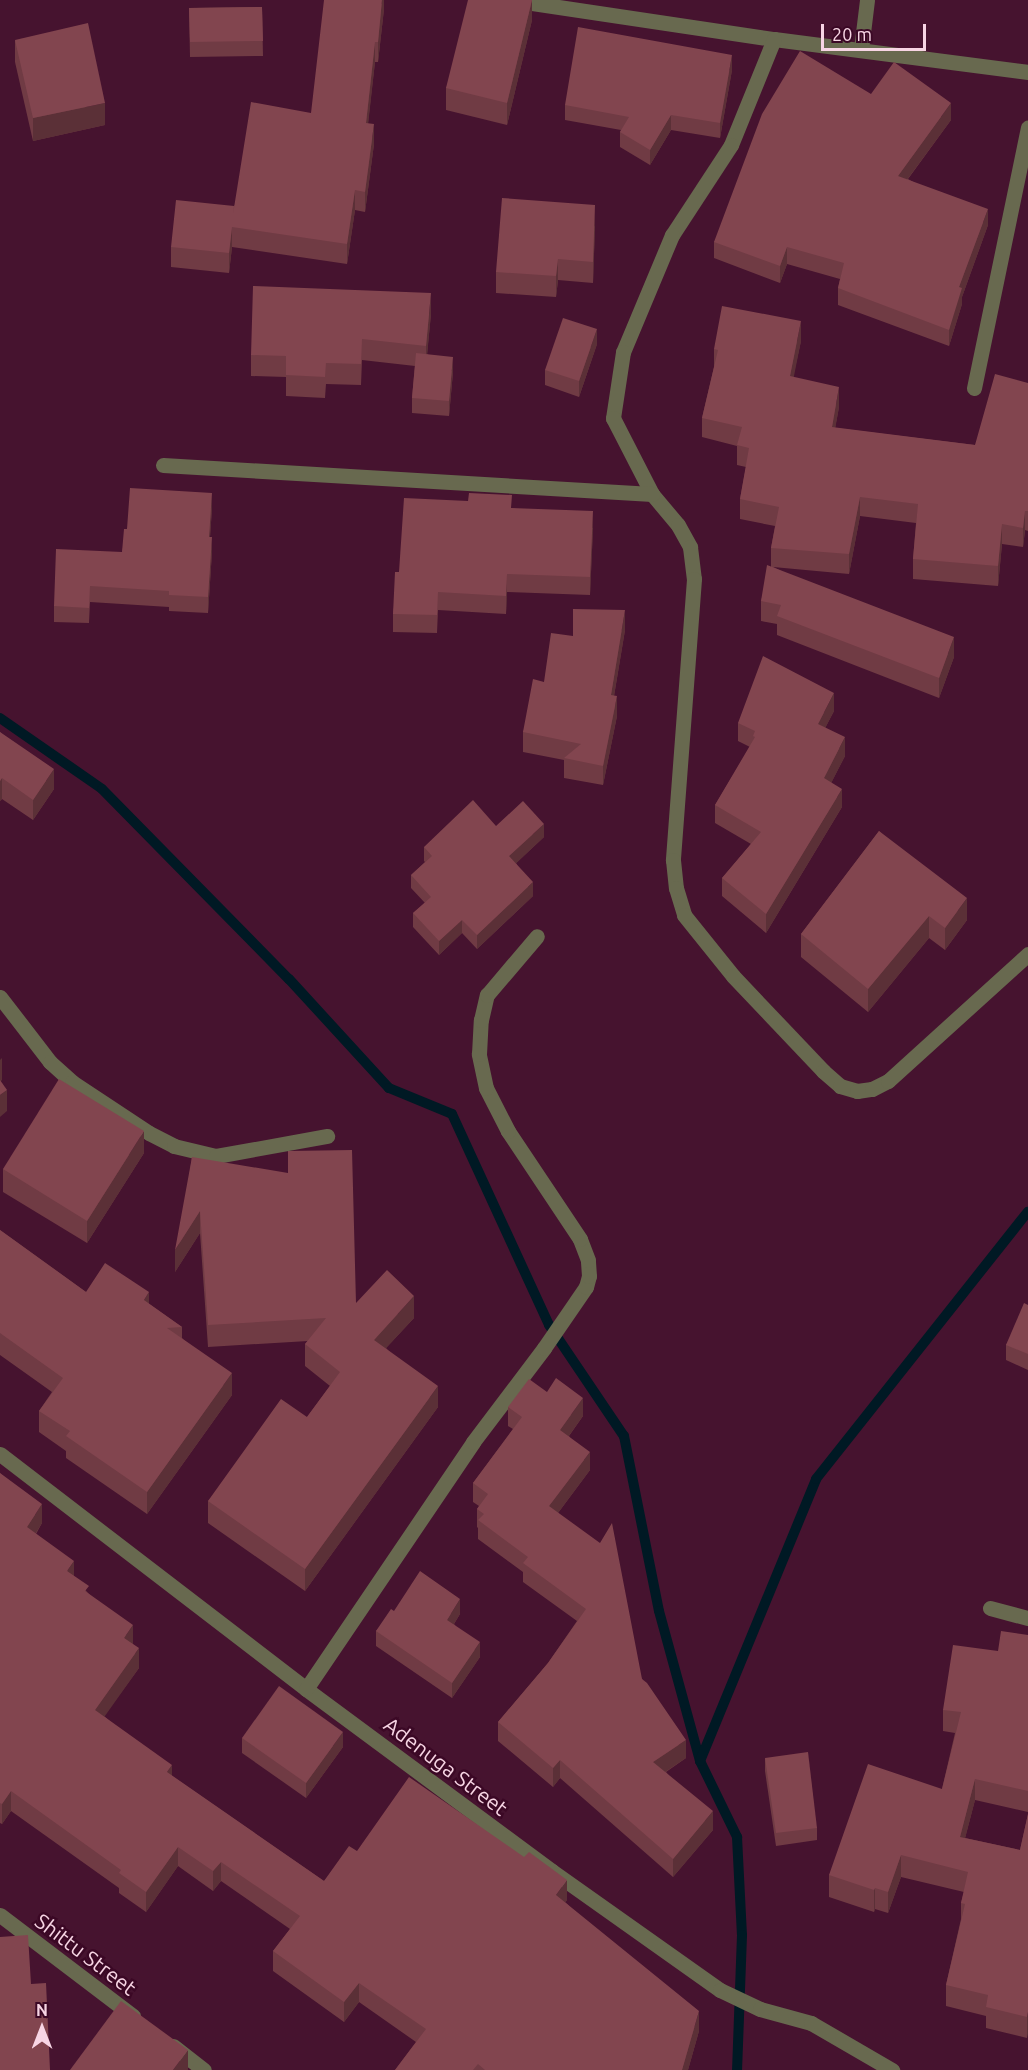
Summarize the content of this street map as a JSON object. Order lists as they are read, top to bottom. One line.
{"streets":{"street":["Adenuga Street","Shittu Street"]},"scale_bar":"20 m","north":"top"}
